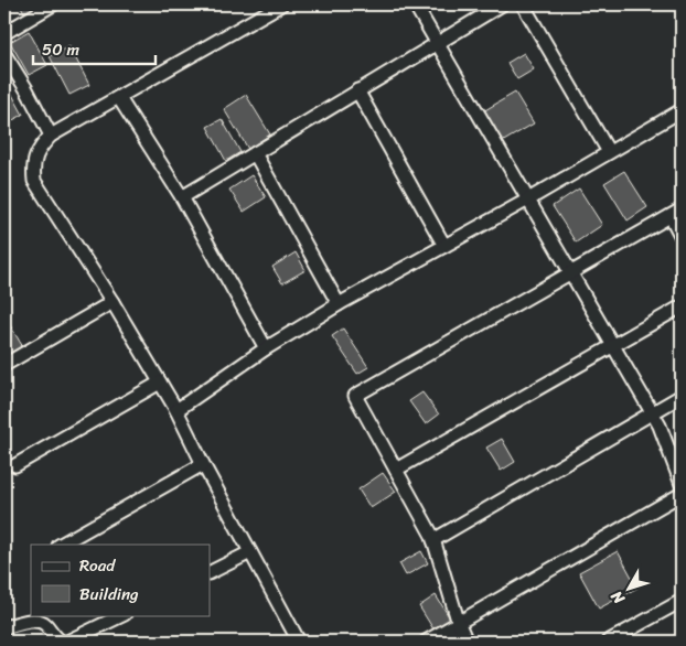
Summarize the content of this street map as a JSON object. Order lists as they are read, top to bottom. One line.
{"legend":["Road","Building"],"scale_bar":"50 m","north":"bottom left"}
